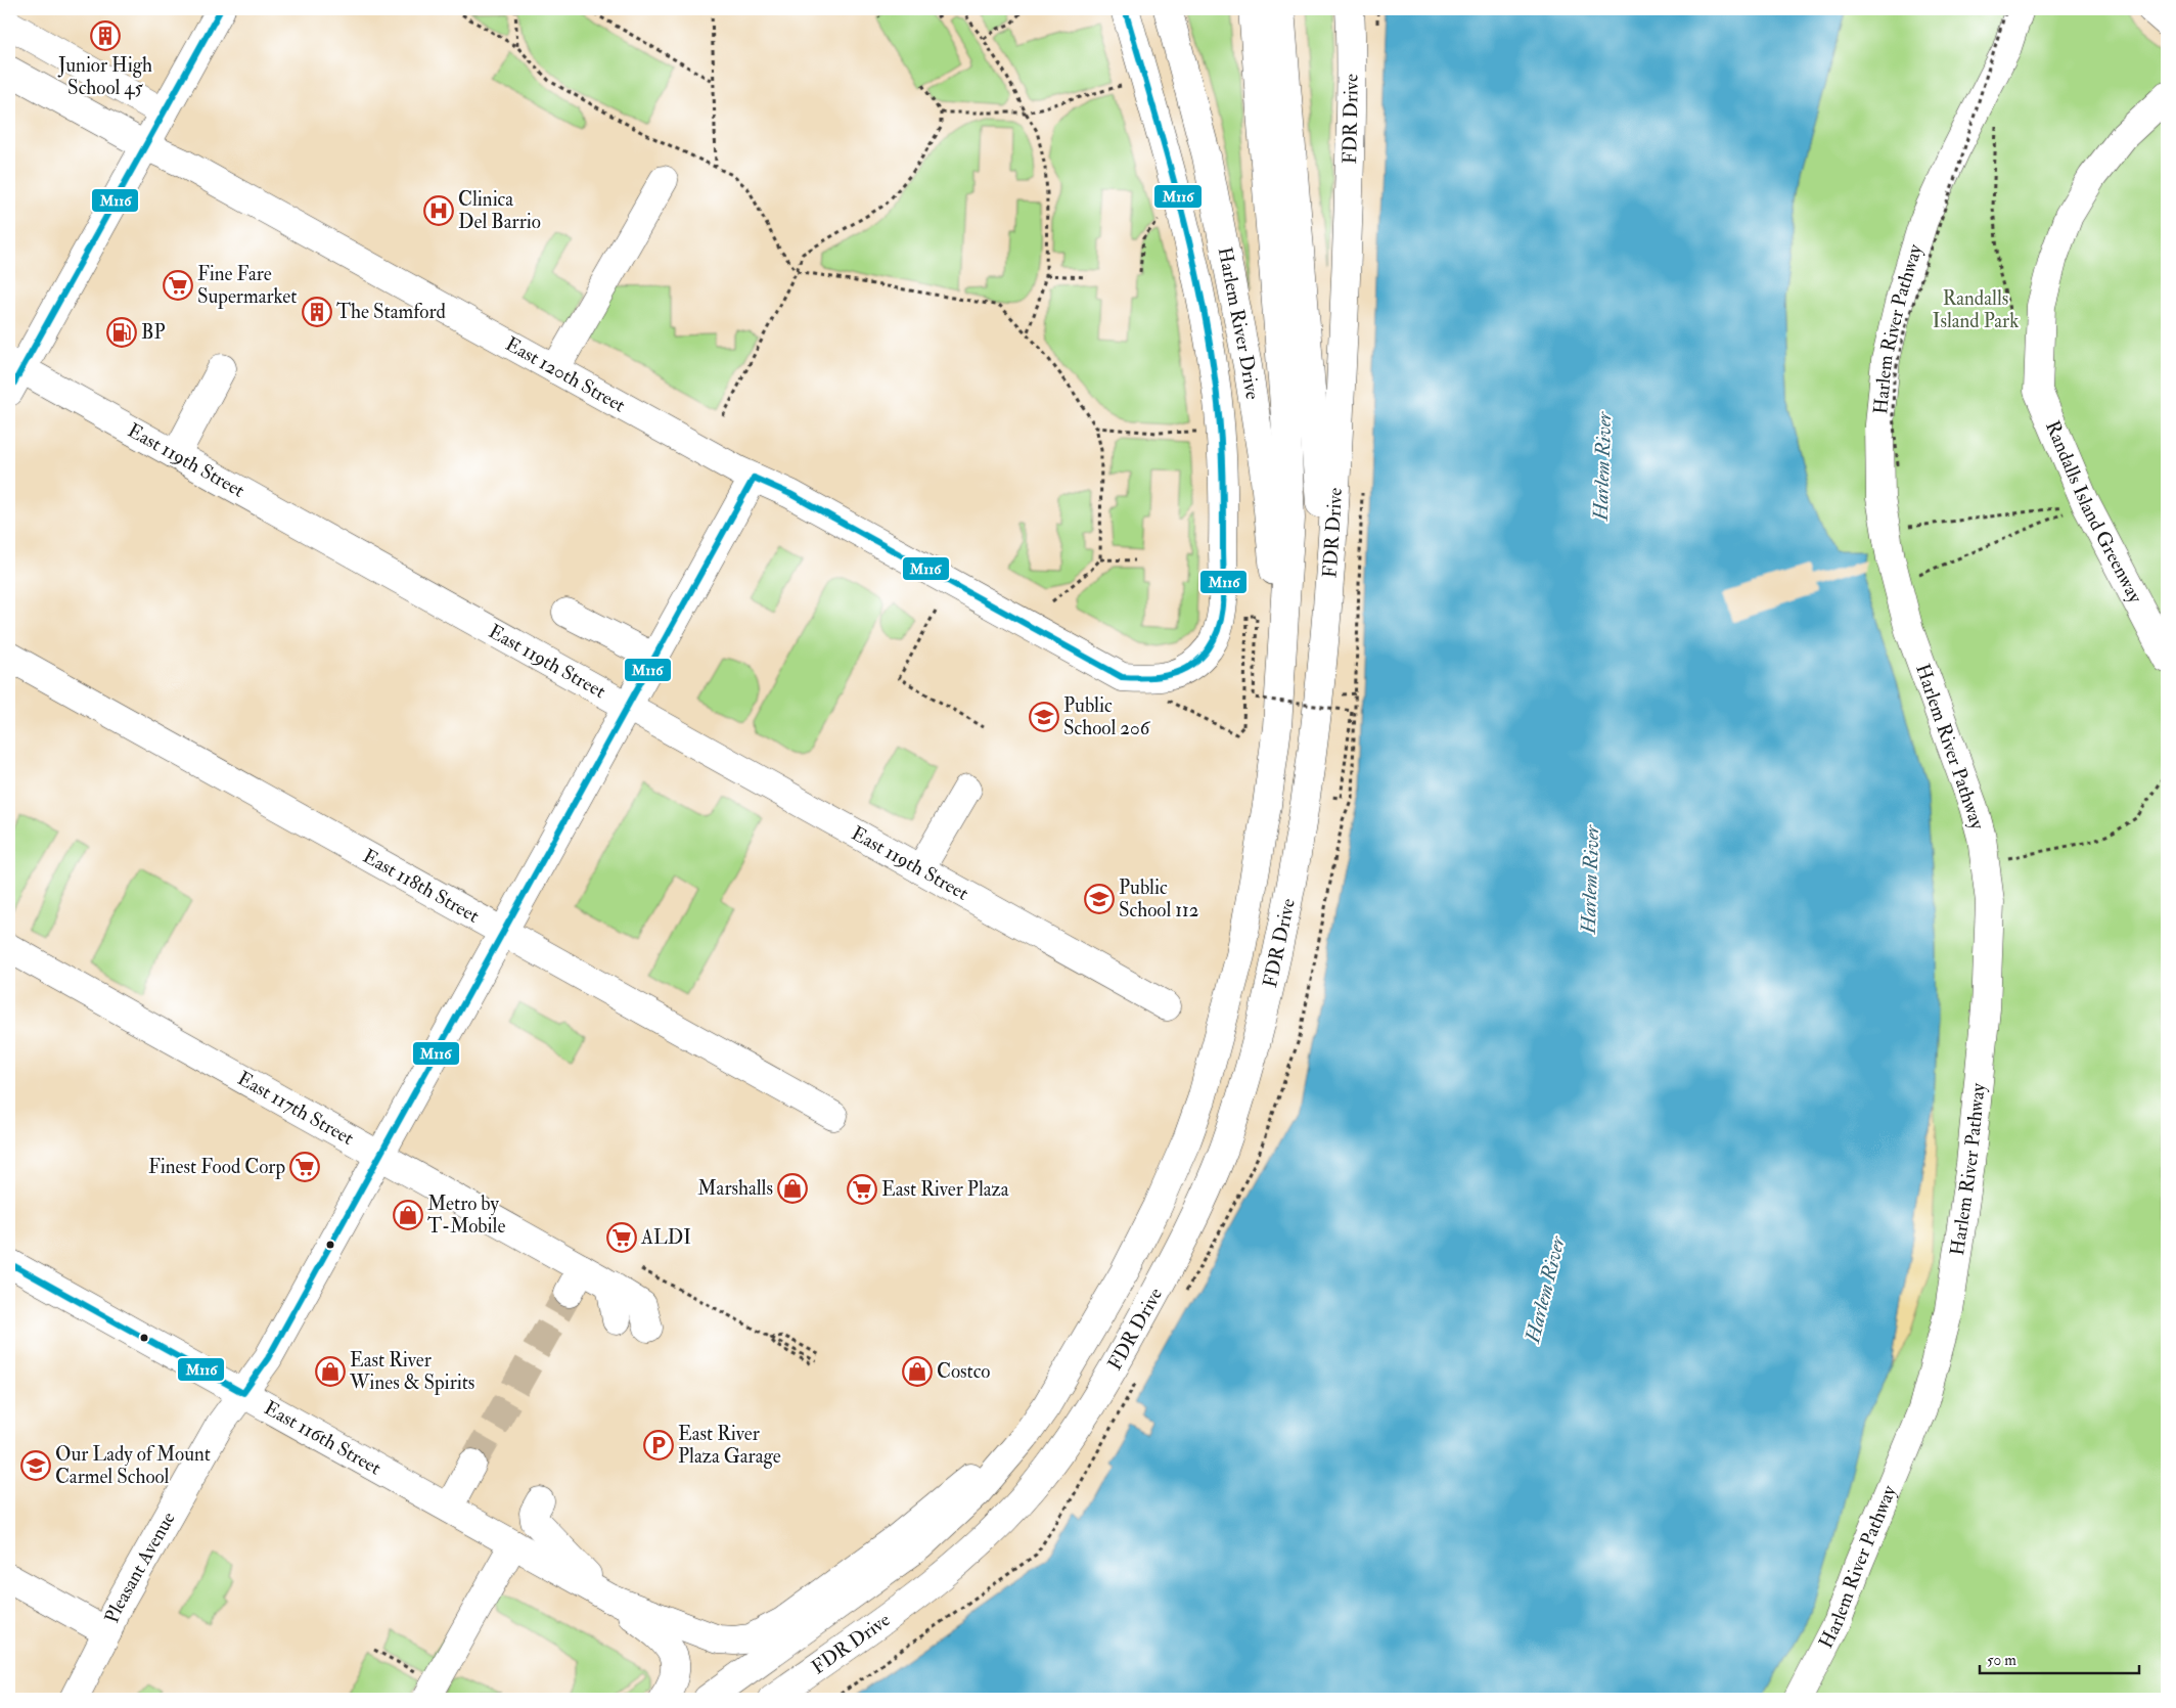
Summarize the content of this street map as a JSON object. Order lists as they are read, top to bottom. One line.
{"streets":{"main road":["FDR Drive","Harlem River Drive","Harlem River Pathway","East 120th Street","East 119th Street","Randalls Island Greenway","East 118th Street","East 117th Street","East 116th Street","Pleasant Avenue"]},"crossings":[["FDR Drive","Harlem River Drive"],["East 120th Street","Pleasant Avenue"],["East 119th Street","Pleasant Avenue"],["East 118th Street","Pleasant Avenue"],["East 117th Street","Pleasant Avenue"],["East 116th Street","Pleasant Avenue"]],"water":["Harlem River"],"parks":["Randalls Island Park"],"places":{"building":["Junior High School 45","The Stamford"],"hospital":["Clinica Del Barrio"],"supermarket":["Fine Fare Supermarket","Finest Food Corp","East River Plaza","ALDI"],"fuel station":["BP"],"school or university":["Public School 206","Public School 112","Our Lady of Mount Carmel School"],"shop":["Marshalls","Metro by T-Mobile","East River Wines & Spirits","Costco"],"parking":["East River Plaza Garage"]},"lines":["transit line M116"],"scale_bar":"50 m"}
